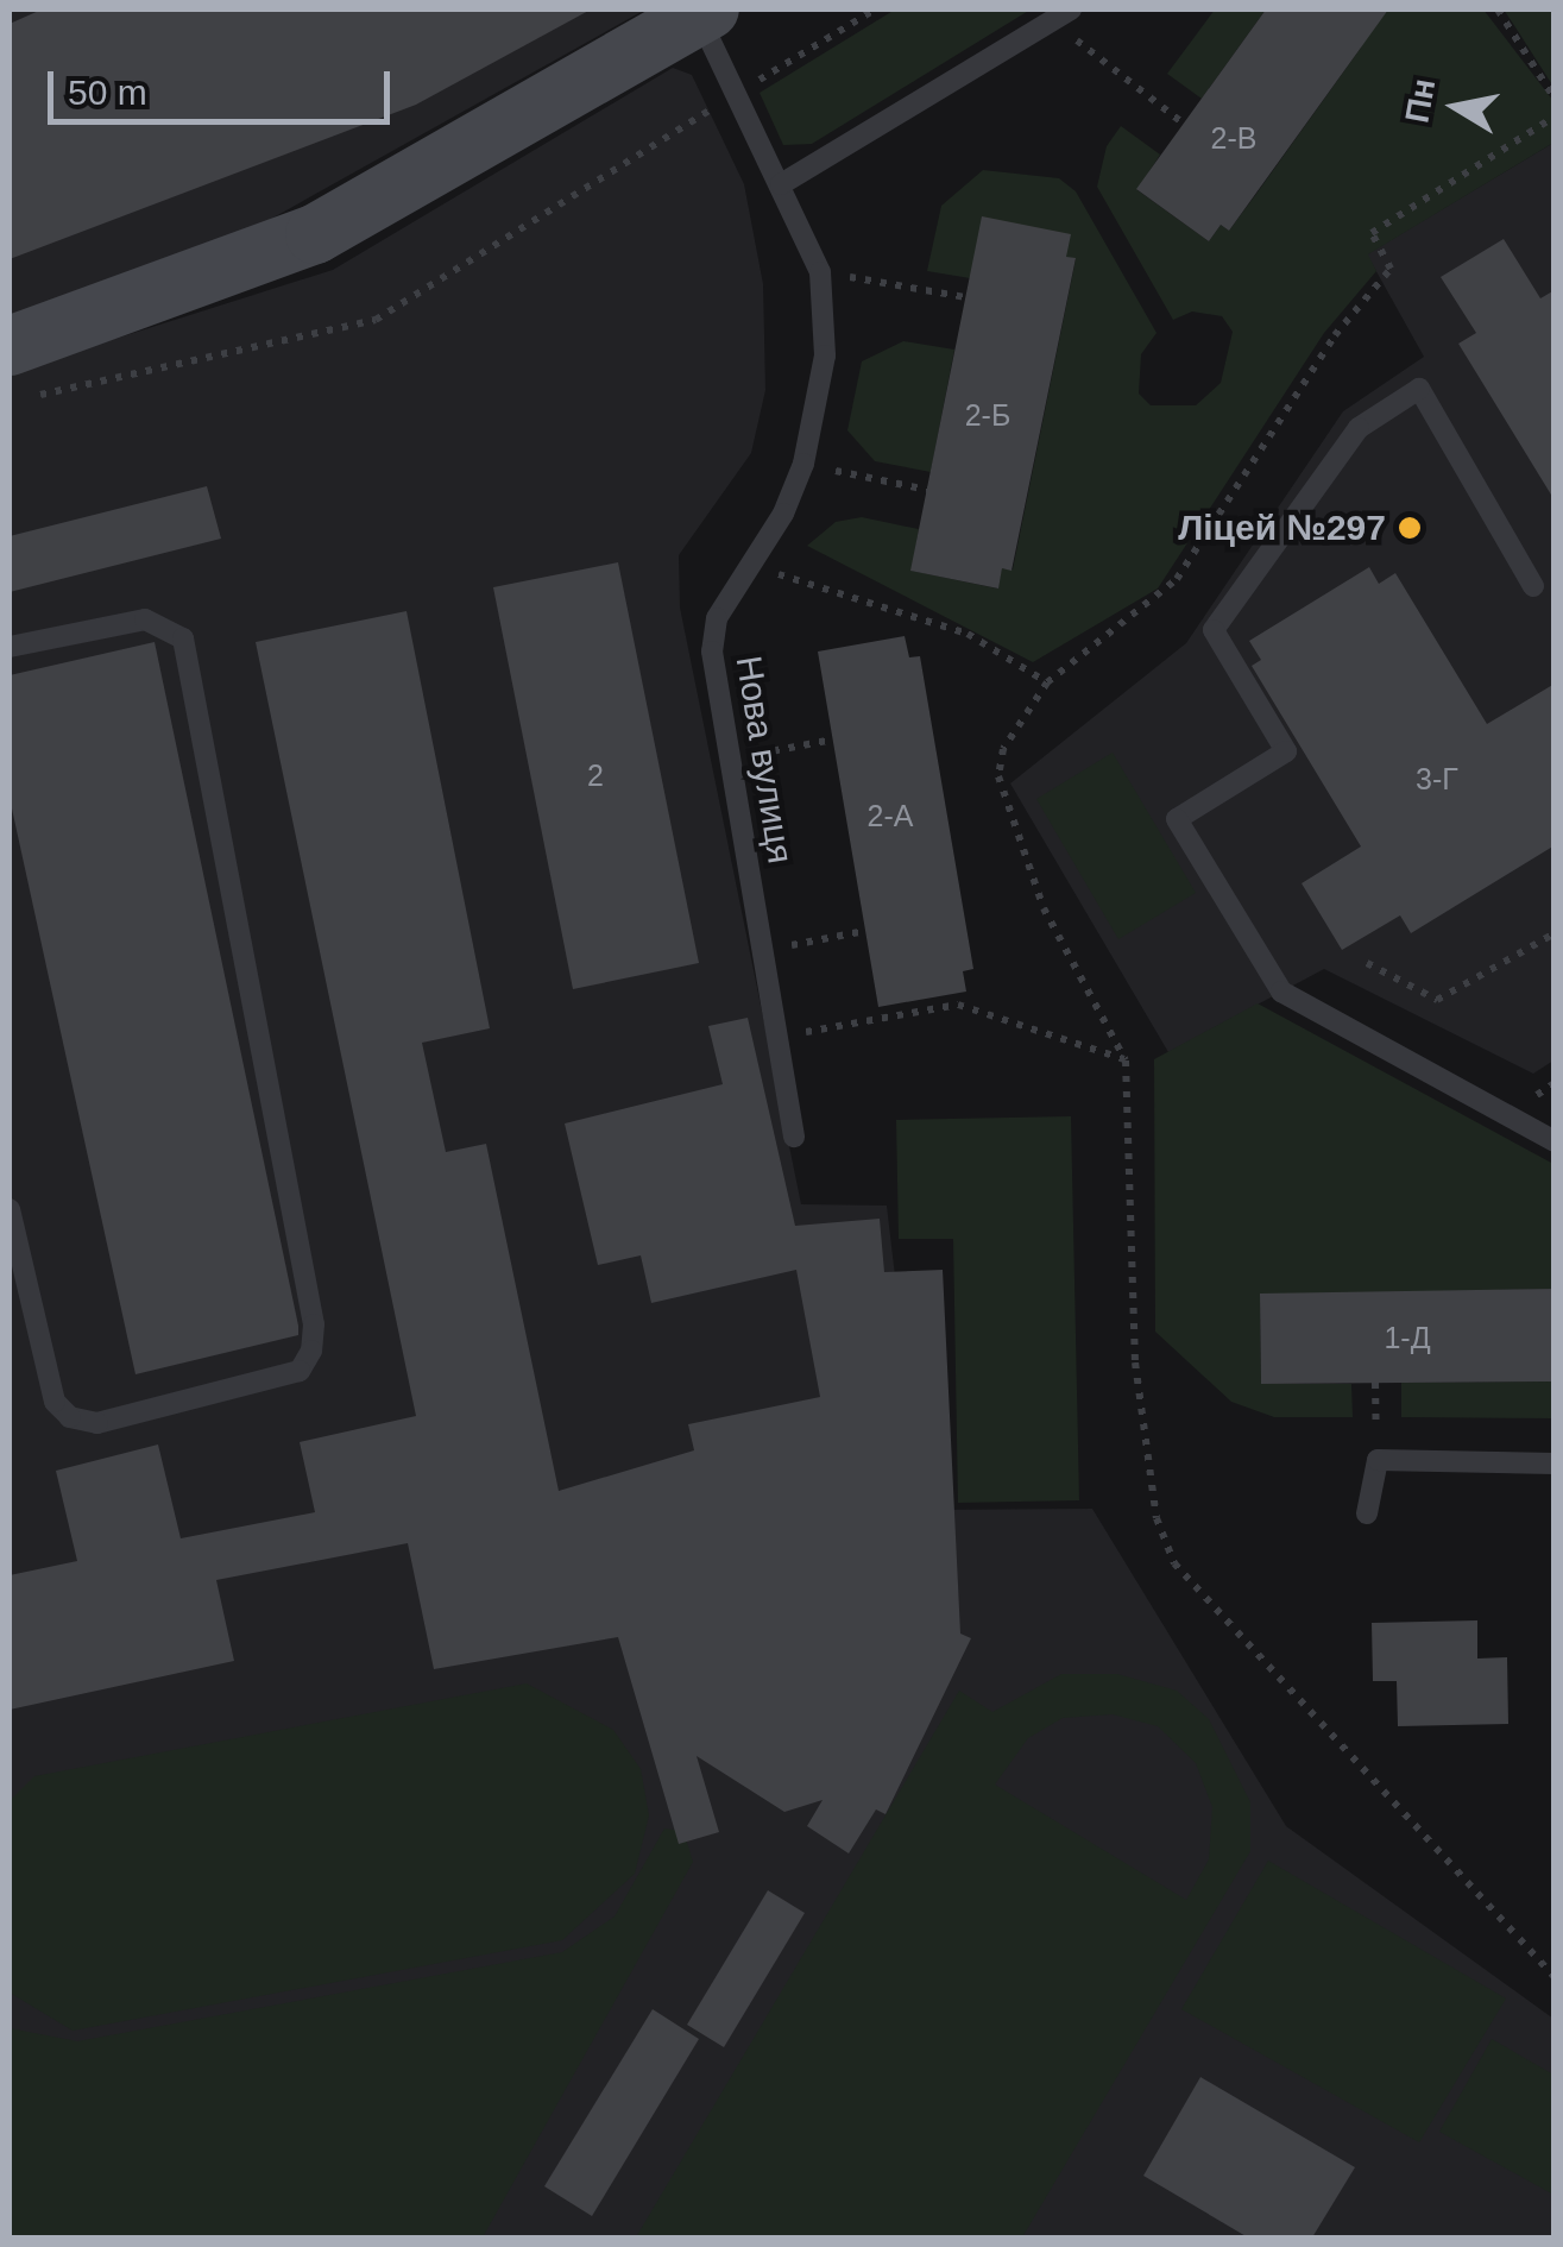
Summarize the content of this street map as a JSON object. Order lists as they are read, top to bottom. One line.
{"streets":{"lane":["Нова вулиця"]},"places":["Ліцей №297"],"house_numbers":["2-В","2-Б","2","3-Г","2-А","1-Д"],"scale_bar":"50 m","north":"left"}
